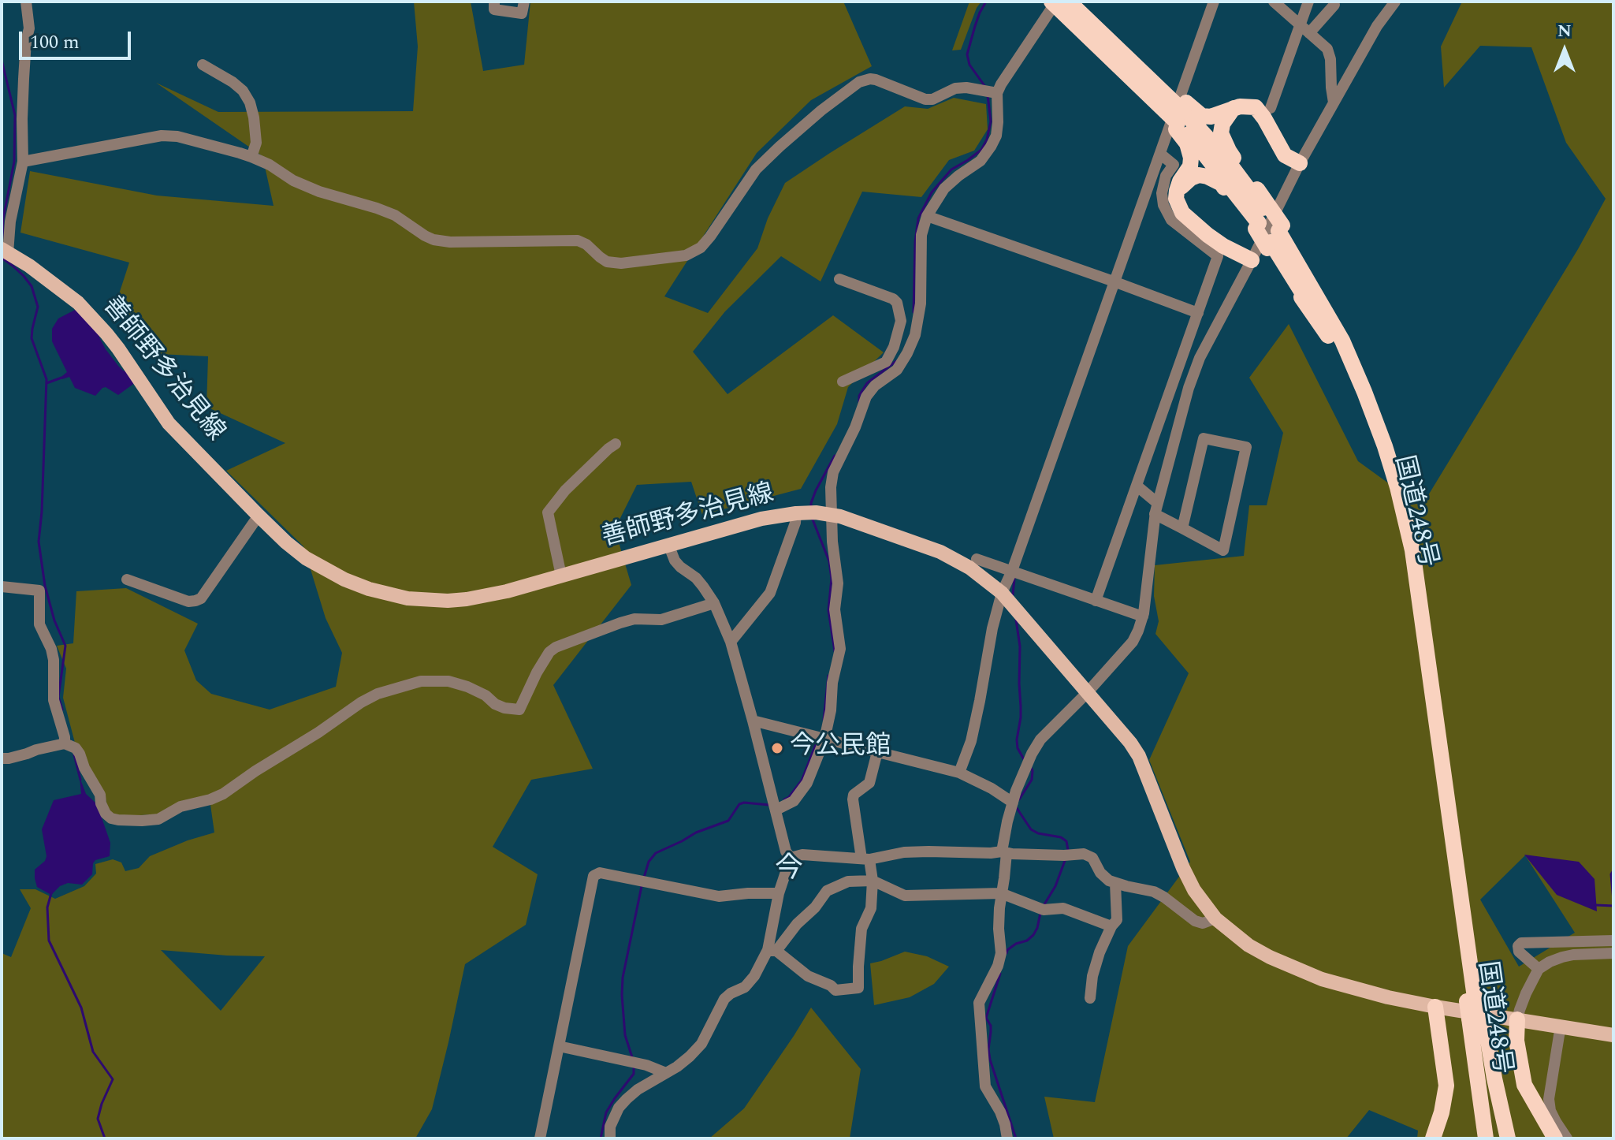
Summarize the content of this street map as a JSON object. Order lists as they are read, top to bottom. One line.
{"streets":{"highway":["国道248号"],"main road":["善師野多治見線"]},"districts":["今"],"places":["今公民館"],"scale_bar":"100 m","north":"top"}
